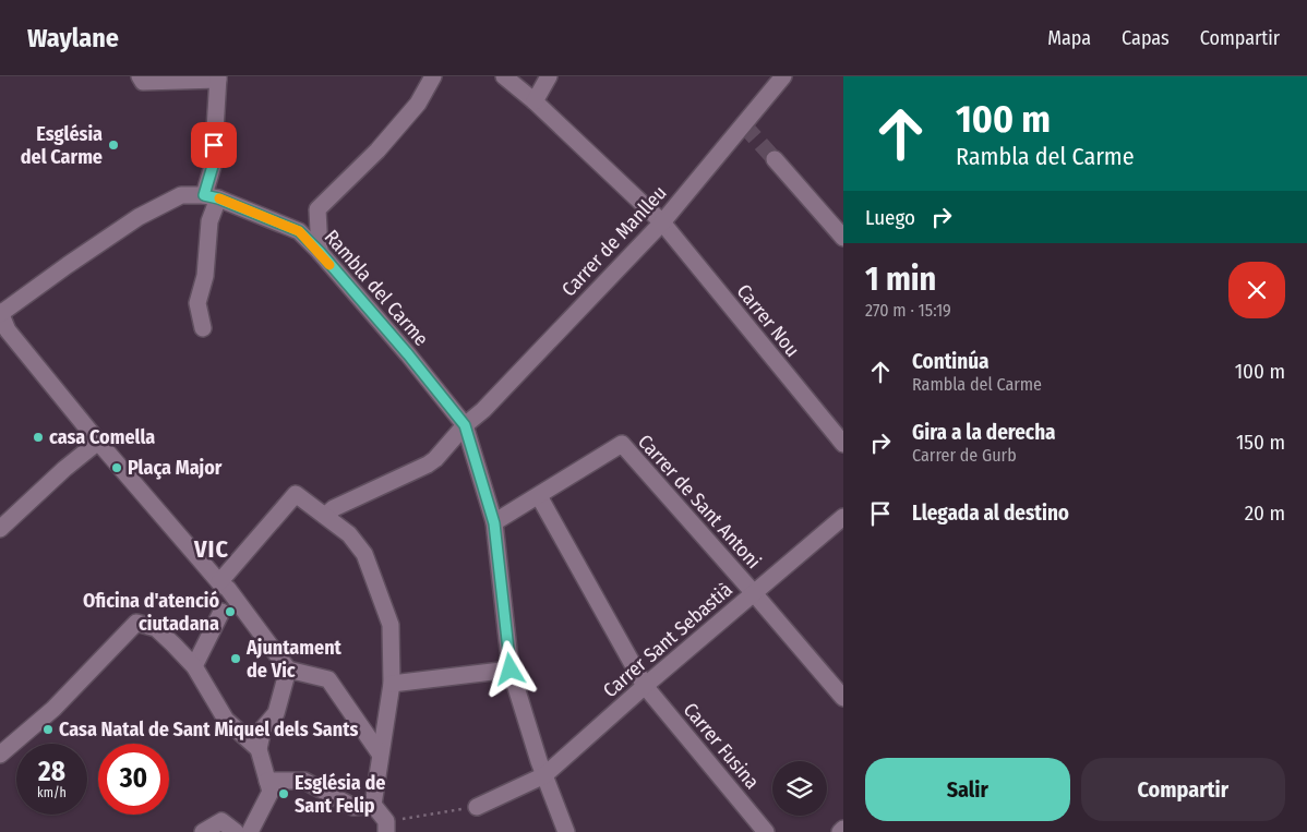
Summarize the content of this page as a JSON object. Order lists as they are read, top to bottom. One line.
{"streets":{"street":["Carrer de Manlleu","Rambla del Carme","Carrer Nou","Carrer de Sant Antoni","Carrer Sant Sebastià","Carrer Fusina"]},"crossings":[["Carrer de Manlleu","Rambla del Carme"],["Carrer de Manlleu","Carrer Nou"],["Carrer de Sant Antoni","Carrer Sant Sebastià"],["Carrer de Sant Antoni","Carrer Fusina"],["Carrer Sant Sebastià","Carrer Fusina"]],"districts":["VIC"],"places":["Església del Carme","casa Comella","Plaça Major","Oficina d'atenció ciutadana","Ajuntament de Vic","Casa Natal de Sant Miquel dels Sants","Església de Sant Felip"],"page":{"header":"Waylane","nav":["Mapa","Capas","Compartir"],"turn":["100 m","Rambla del Carme"],"then":"Luego","heading":["1 min","270 m · 15:19"],"list":[{"name":"Continúa","note":"Rambla del Carme","value":"100 m"},{"name":"Gira a la derecha","note":"Carrer de Gurb","value":"150 m"},{"name":"Llegada al destino","value":"20 m"}],"speed":"28 km/h","limit":"30","buttons":["Salir","Compartir"]}}
